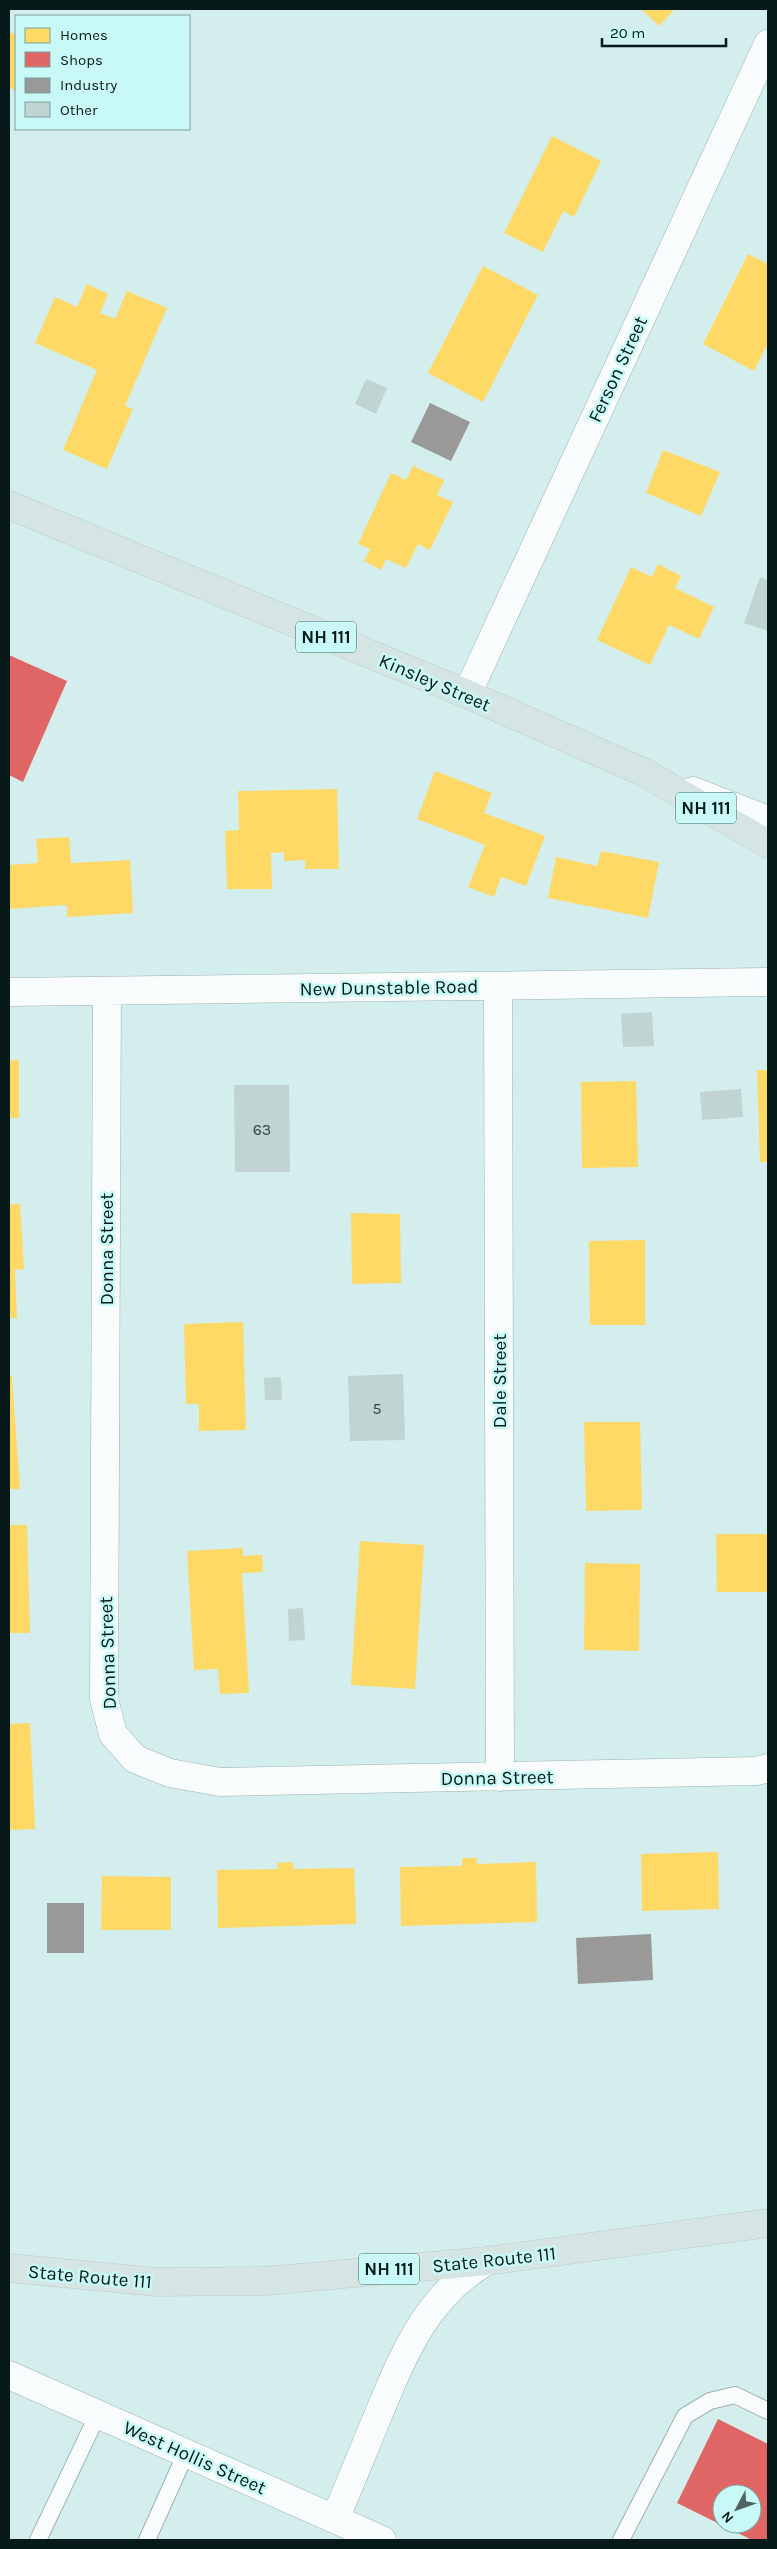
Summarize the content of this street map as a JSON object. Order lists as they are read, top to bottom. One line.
{"streets":{"main road":["NH 111","Kinsley Street","State Route 111"],"street":["Ferson Street","New Dunstable Road","Donna Street","Dale Street","West Hollis Street"]},"crossings":[["Ferson Street","Kinsley Street"],["New Dunstable Road","Donna Street"],["New Dunstable Road","Dale Street"],["Donna Street","Dale Street"]],"house_numbers":["63","5"],"legend":["Homes","Shops","Industry","Other"],"scale_bar":"20 m","north":"bottom left"}
